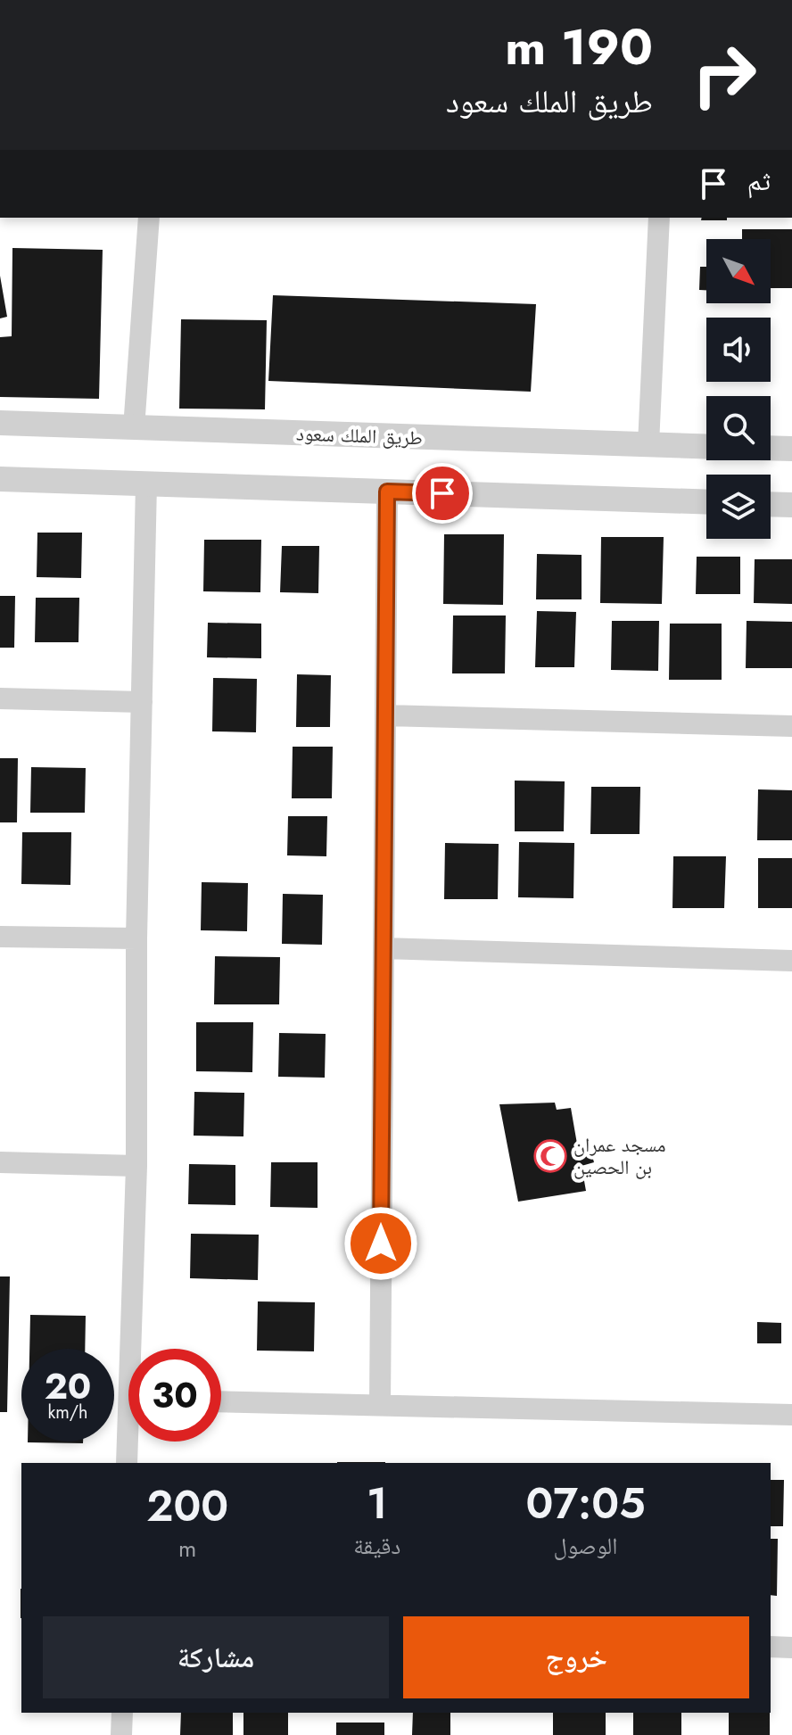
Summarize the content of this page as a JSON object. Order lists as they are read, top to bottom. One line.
{"streets":{"street":["طريق الملك سعود"]},"places":{"mosque":["مسجد عمران بن الحصين"]},"north":"bottom right","page":{"turn":["190 m","طريق الملك سعود"],"then":"ثم","speed":"20 km/h","limit":"30","eta":["07:05","الوصول","1","دقيقة","200","m"],"buttons":["خروج","مشاركة"]}}
